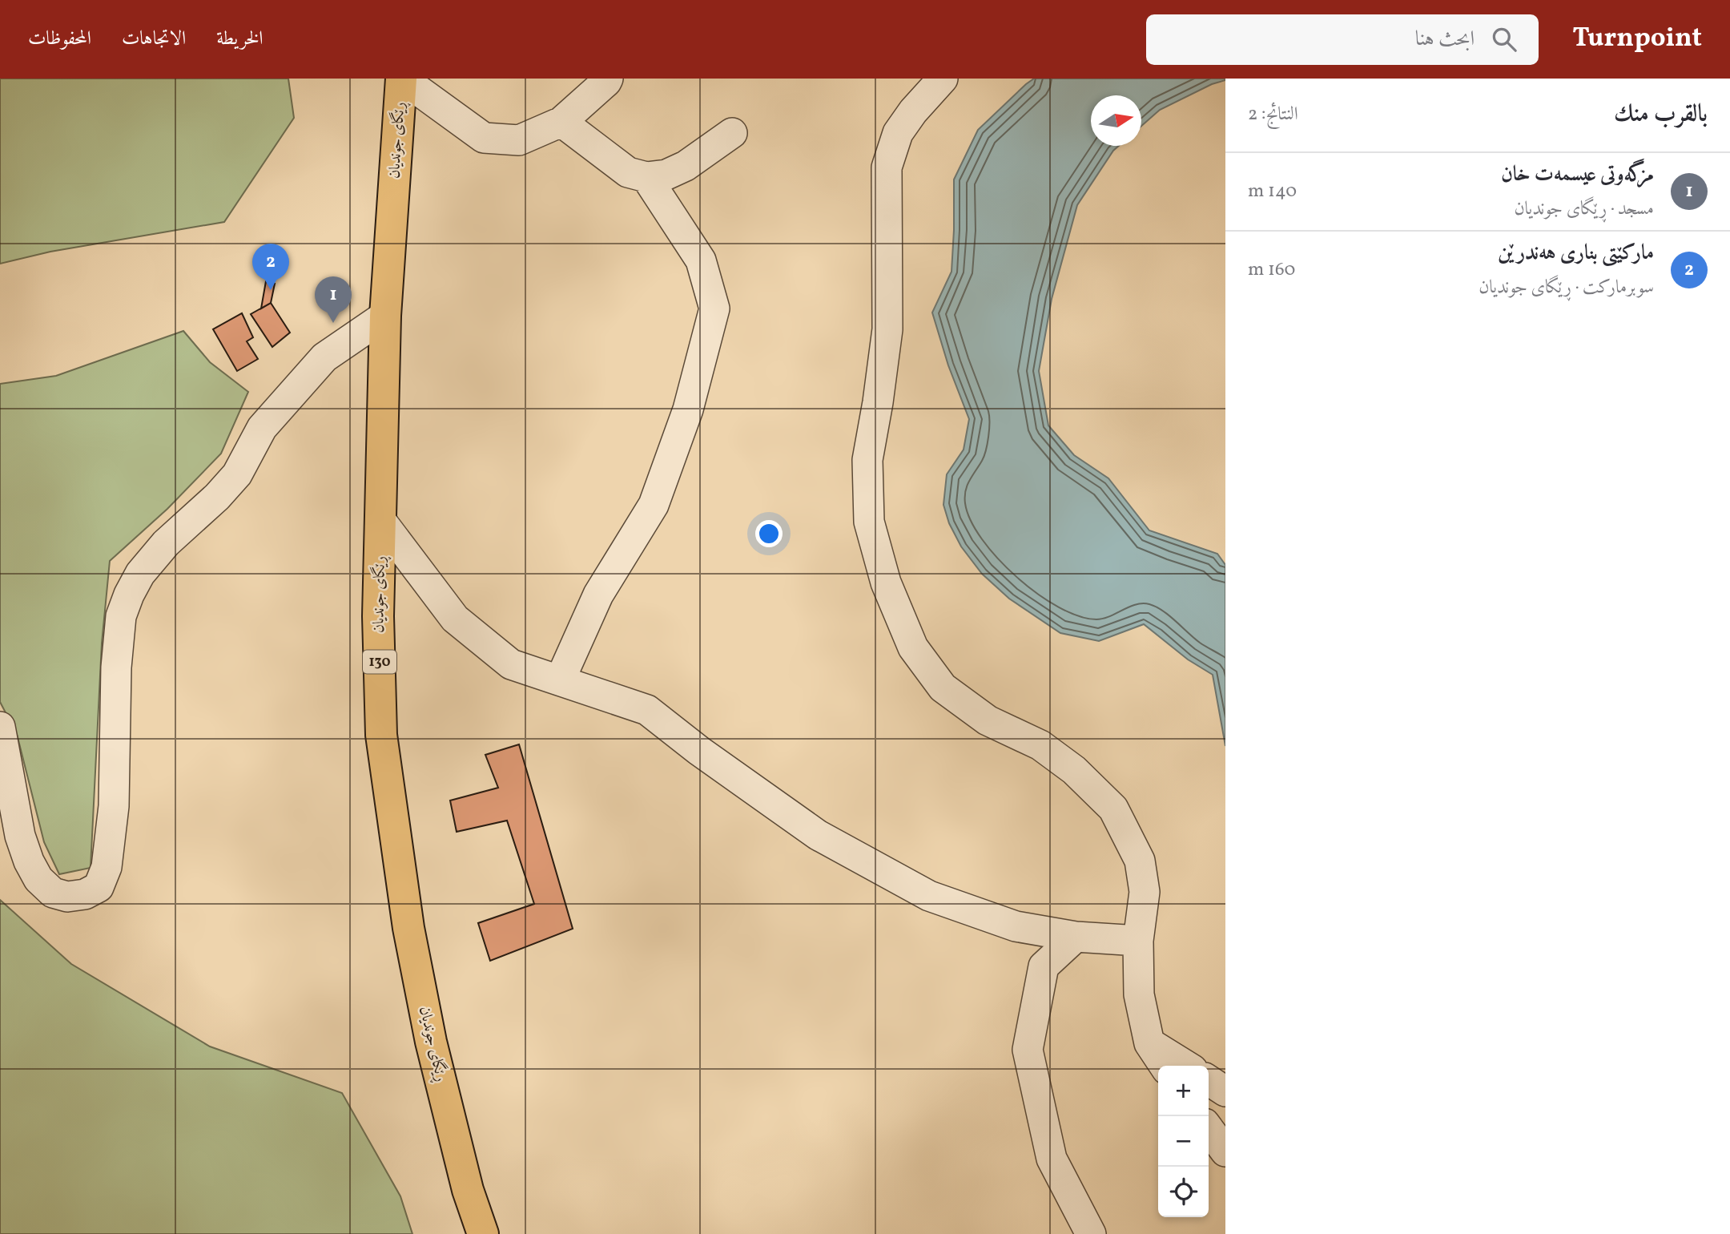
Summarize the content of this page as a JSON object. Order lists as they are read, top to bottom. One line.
{"streets":{"main road":["ڕێگای جوندیان","130"]},"north":"right","page":{"header":"Turnpoint","search":"ابحث هنا","nav":["الخريطة","الاتجاهات","المحفوظات"],"heading":["بالقرب منك","النتائج: 2"],"list":[{"mark":"1","name":"مزگەوتی عیسمەت خان","note":"مسجد · ڕێگای جوندیان","value":"140 m"},{"mark":"2","name":"مارکێتی بناری هەندرێن","note":"سوبرماركت · ڕێگای جوندیان","value":"160 m"}],"pins":["2","1"],"map_buttons":["+","−"]}}
